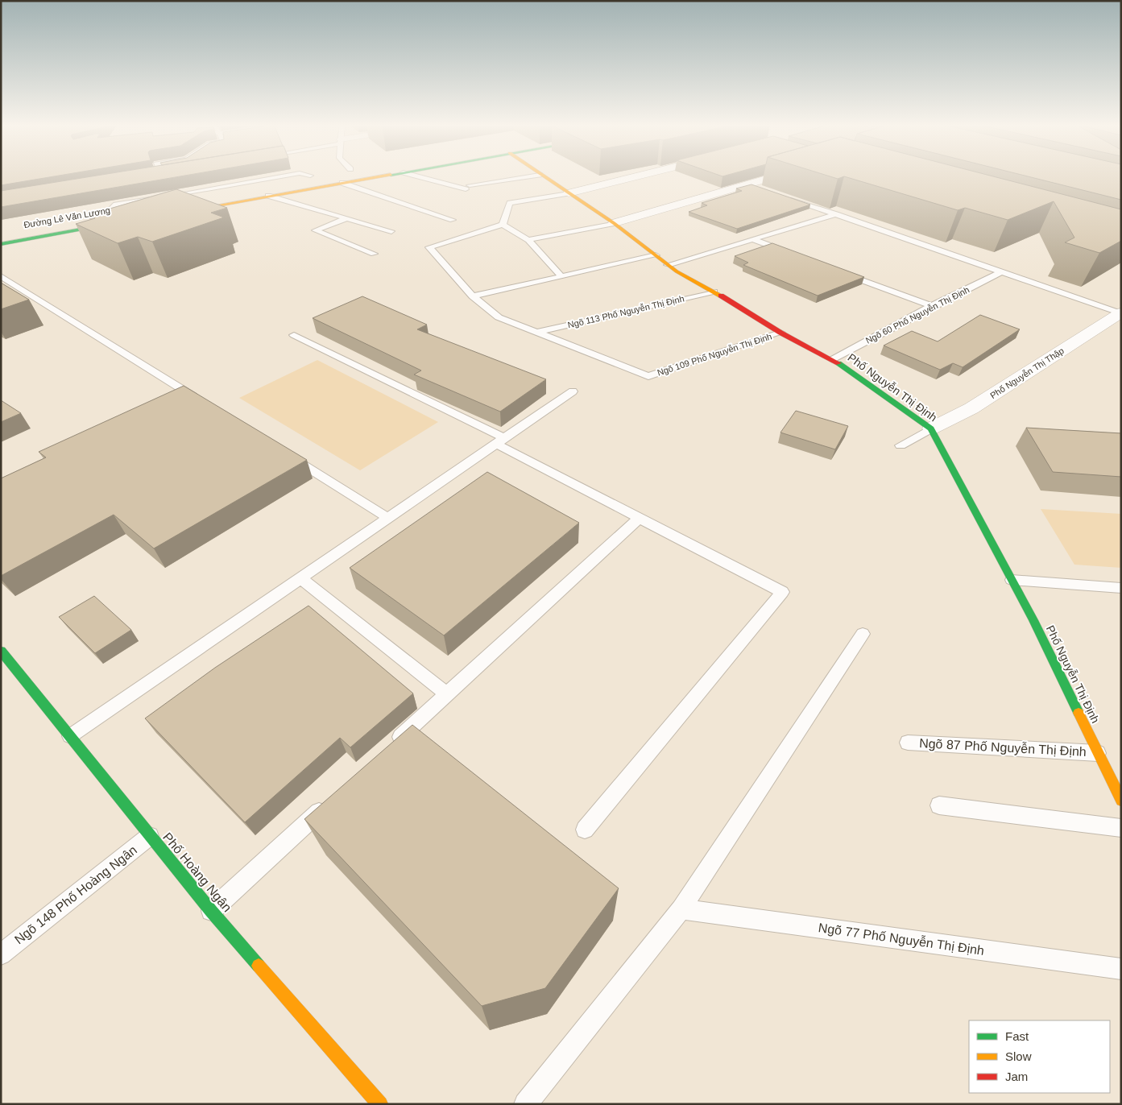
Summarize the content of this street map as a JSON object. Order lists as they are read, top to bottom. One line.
{"streets":{"street":["Đường Lê Văn Lương","Phố Nguyễn Thị Thập","Phố Nguyễn Thị Định","Phố Hoàng Ngân"],"lane":["Ngõ 113 Phố Nguyễn Thị Định","Ngõ 60 Phố Nguyễn Thị Định","Ngõ 109 Phố Nguyễn Thị Định","Ngõ 87 Phố Nguyễn Thị Định","Ngõ 148 Phố Hoàng Ngân","Ngõ 77 Phố Nguyễn Thị Định"]},"crossings":[["Ngõ 113 Phố Nguyễn Thị Định","Phố Nguyễn Thị Định"],["Ngõ 60 Phố Nguyễn Thị Định","Phố Nguyễn Thị Định"],["Ngõ 109 Phố Nguyễn Thị Định","Phố Nguyễn Thị Định"],["Phố Nguyễn Thị Thập","Phố Nguyễn Thị Định"],["Phố Nguyễn Thị Định","Ngõ 87 Phố Nguyễn Thị Định"],["Phố Hoàng Ngân","Ngõ 148 Phố Hoàng Ngân"]],"legend":["Fast","Slow","Jam"]}
